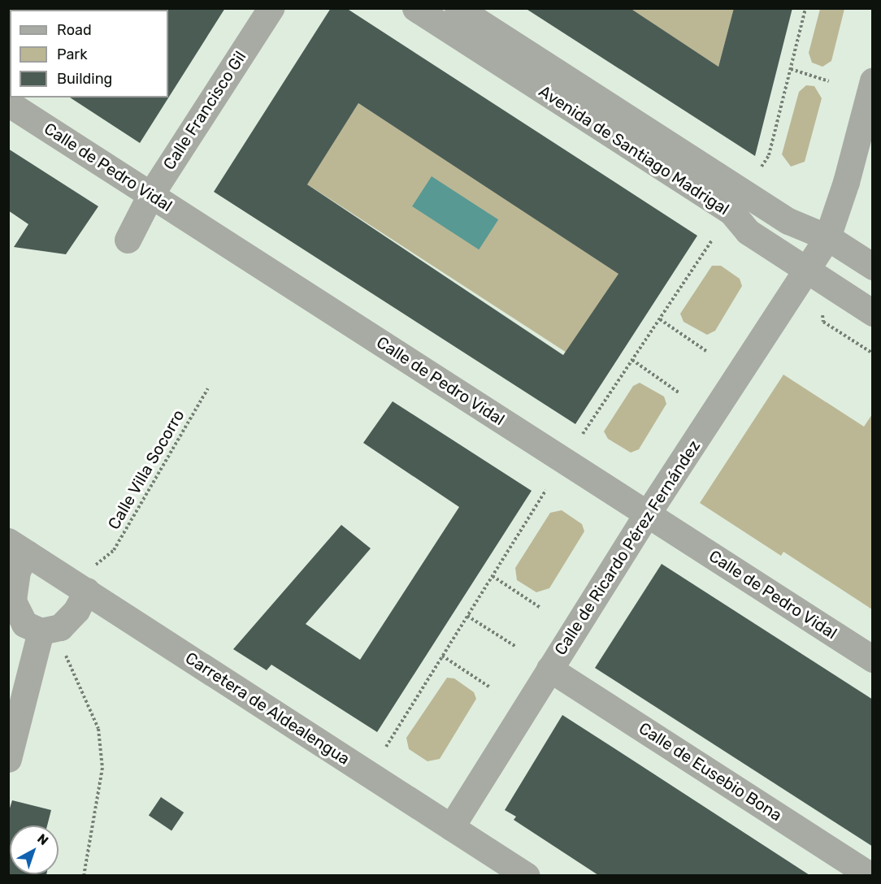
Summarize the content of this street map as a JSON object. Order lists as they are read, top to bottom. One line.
{"streets":{"street":["Calle Francisco Gil","Avenida de Santiago Madrigal","Calle de Pedro Vidal","Calle de Ricardo Pérez Fernández","Carretera de Aldealengua","Calle de Eusebio Bona"],"path":["Calle Villa Socorro"]},"crossings":[["Calle Francisco Gil","Calle de Pedro Vidal"],["Avenida de Santiago Madrigal","Calle de Ricardo Pérez Fernández"],["Calle de Pedro Vidal","Calle de Ricardo Pérez Fernández"],["Calle de Ricardo Pérez Fernández","Carretera de Aldealengua"],["Calle de Ricardo Pérez Fernández","Calle de Eusebio Bona"]],"legend":["Road","Park","Building"],"north":"top right"}
